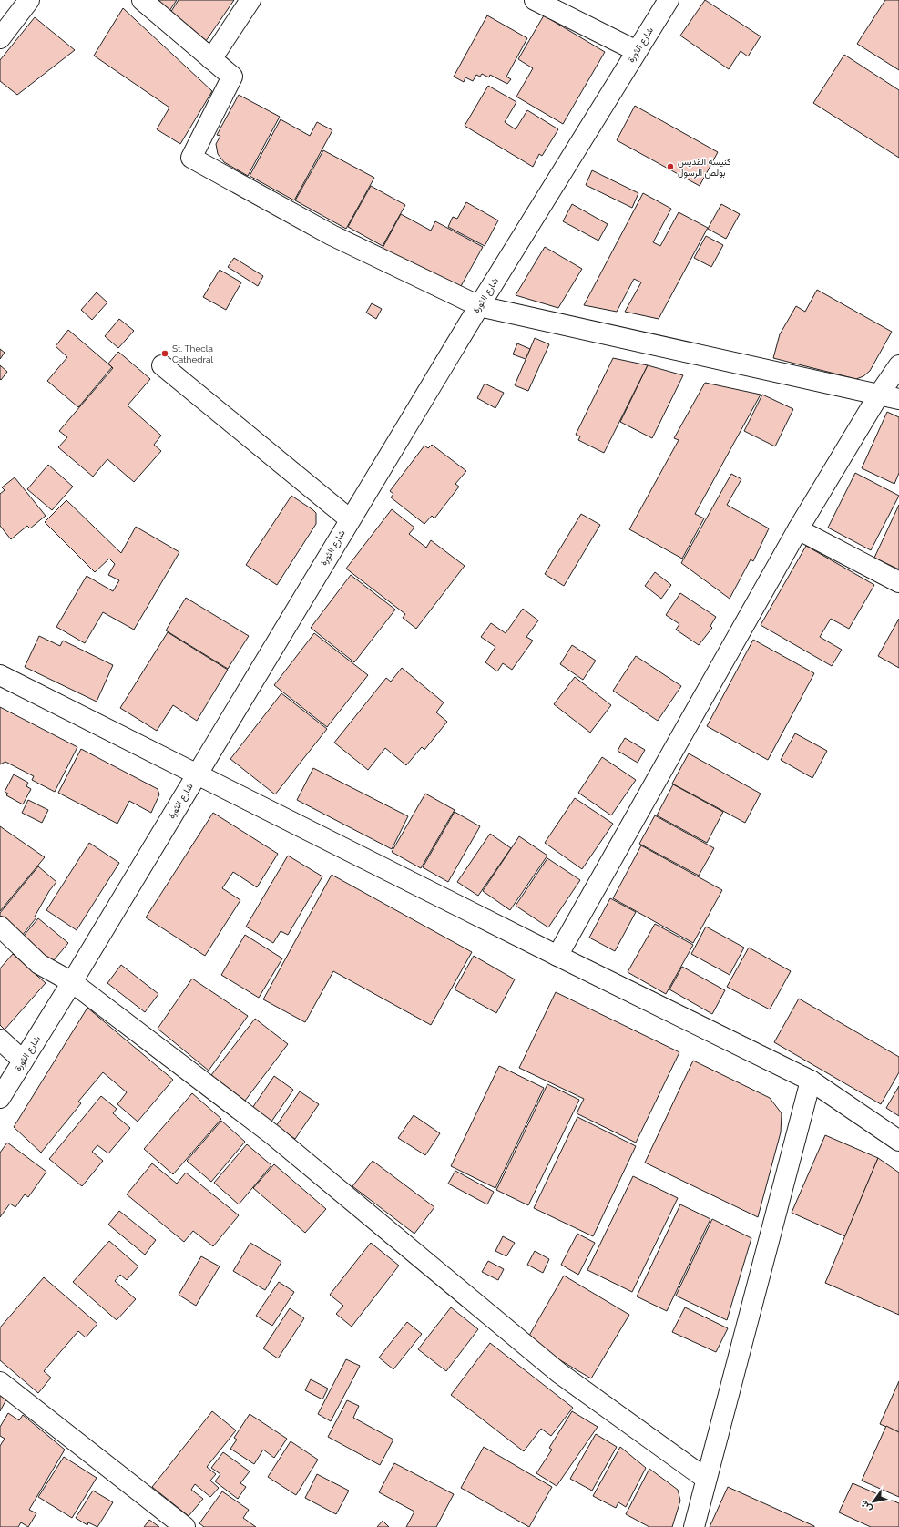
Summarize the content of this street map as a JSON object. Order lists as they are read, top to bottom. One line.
{"streets":{"street":["شارع الثورة"]},"places":["كنيسة القديس بولص الرسول","St. Thecla Cathedral"],"north":"bottom left"}
